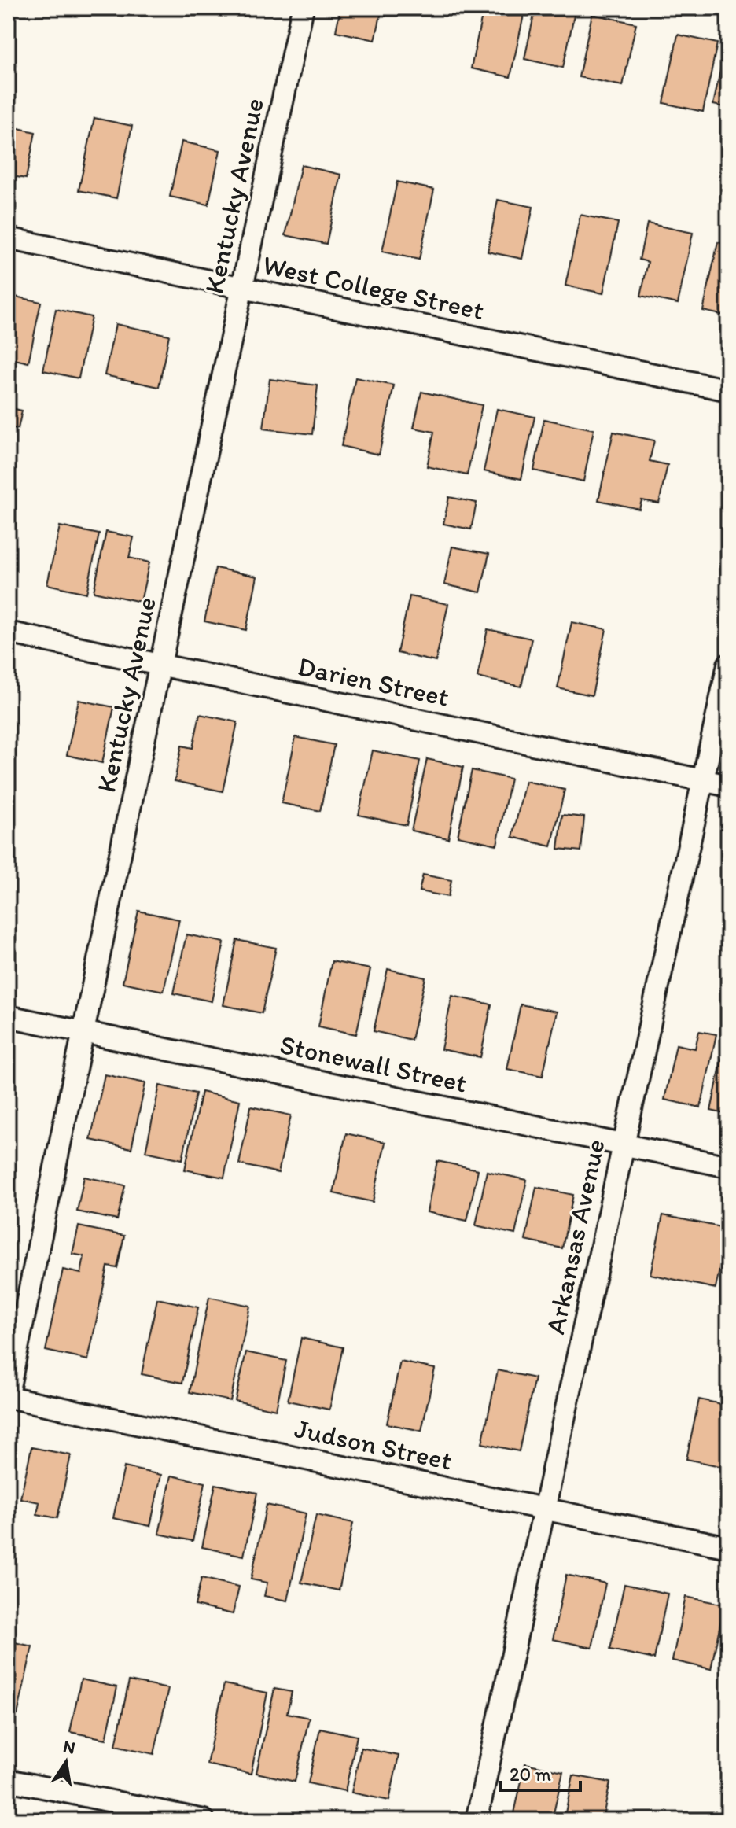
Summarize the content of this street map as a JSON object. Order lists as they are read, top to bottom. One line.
{"streets":{"street":["Kentucky Avenue","West College Street","Darien Street","Stonewall Street","Arkansas Avenue","Judson Street"]},"crossings":[["Kentucky Avenue","West College Street"],["Kentucky Avenue","Darien Street"],["Kentucky Avenue","Stonewall Street"],["Kentucky Avenue","Judson Street"],["Darien Street","Arkansas Avenue"],["Stonewall Street","Arkansas Avenue"],["Arkansas Avenue","Judson Street"]],"scale_bar":"20 m","north":"top"}
